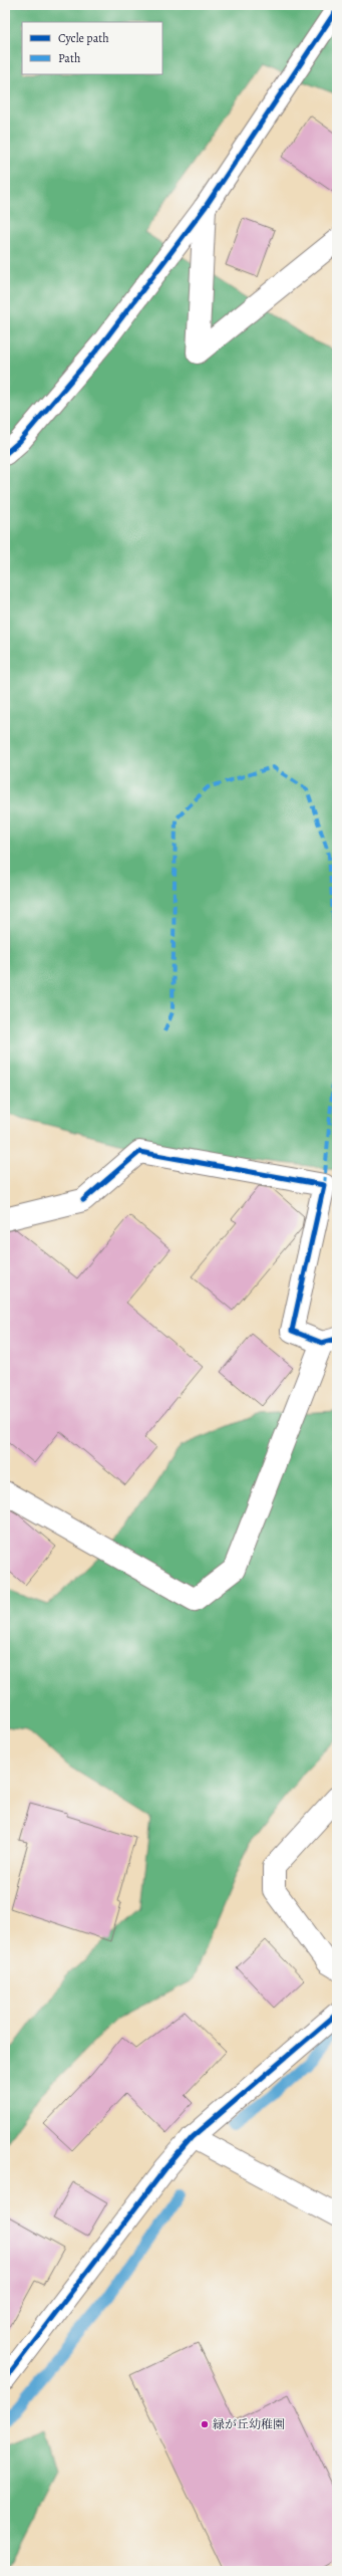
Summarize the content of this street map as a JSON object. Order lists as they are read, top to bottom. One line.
{"places":["緑が丘幼稚園"],"legend":["Cycle path","Path"]}
